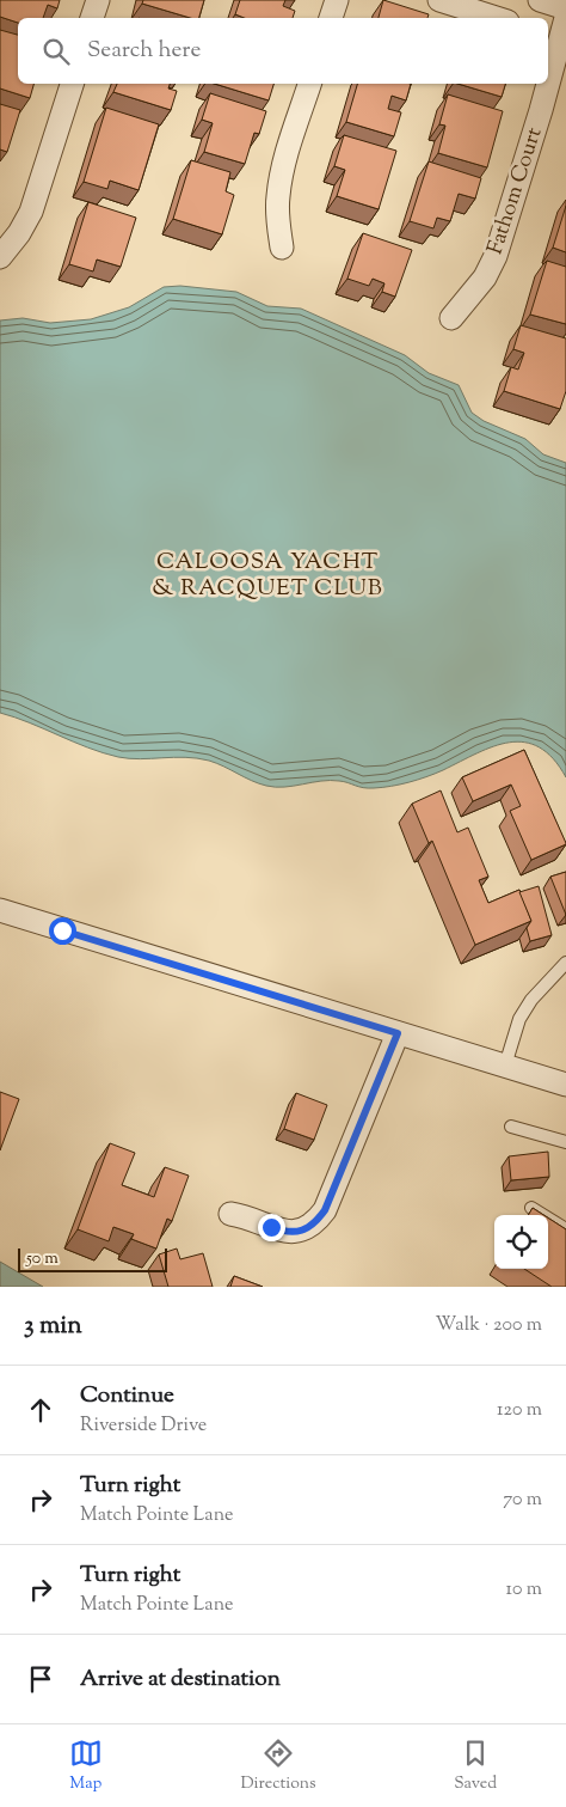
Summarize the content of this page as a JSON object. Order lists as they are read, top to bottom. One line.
{"streets":{"street":["Fathom Court"]},"districts":["CALOOSA YACHT & RACQUET CLUB"],"scale_bar":"50 m","page":{"search":"Search here","scale":"50 m","heading":["3 min","Walk · 200 m"],"list":[["Continue","Riverside Drive","120 m"],["Turn right","Match Pointe Lane","70 m"],["Turn right","Match Pointe Lane","10 m"],"Arrive at destination"],"nav":["Map","Directions","Saved"]}}
